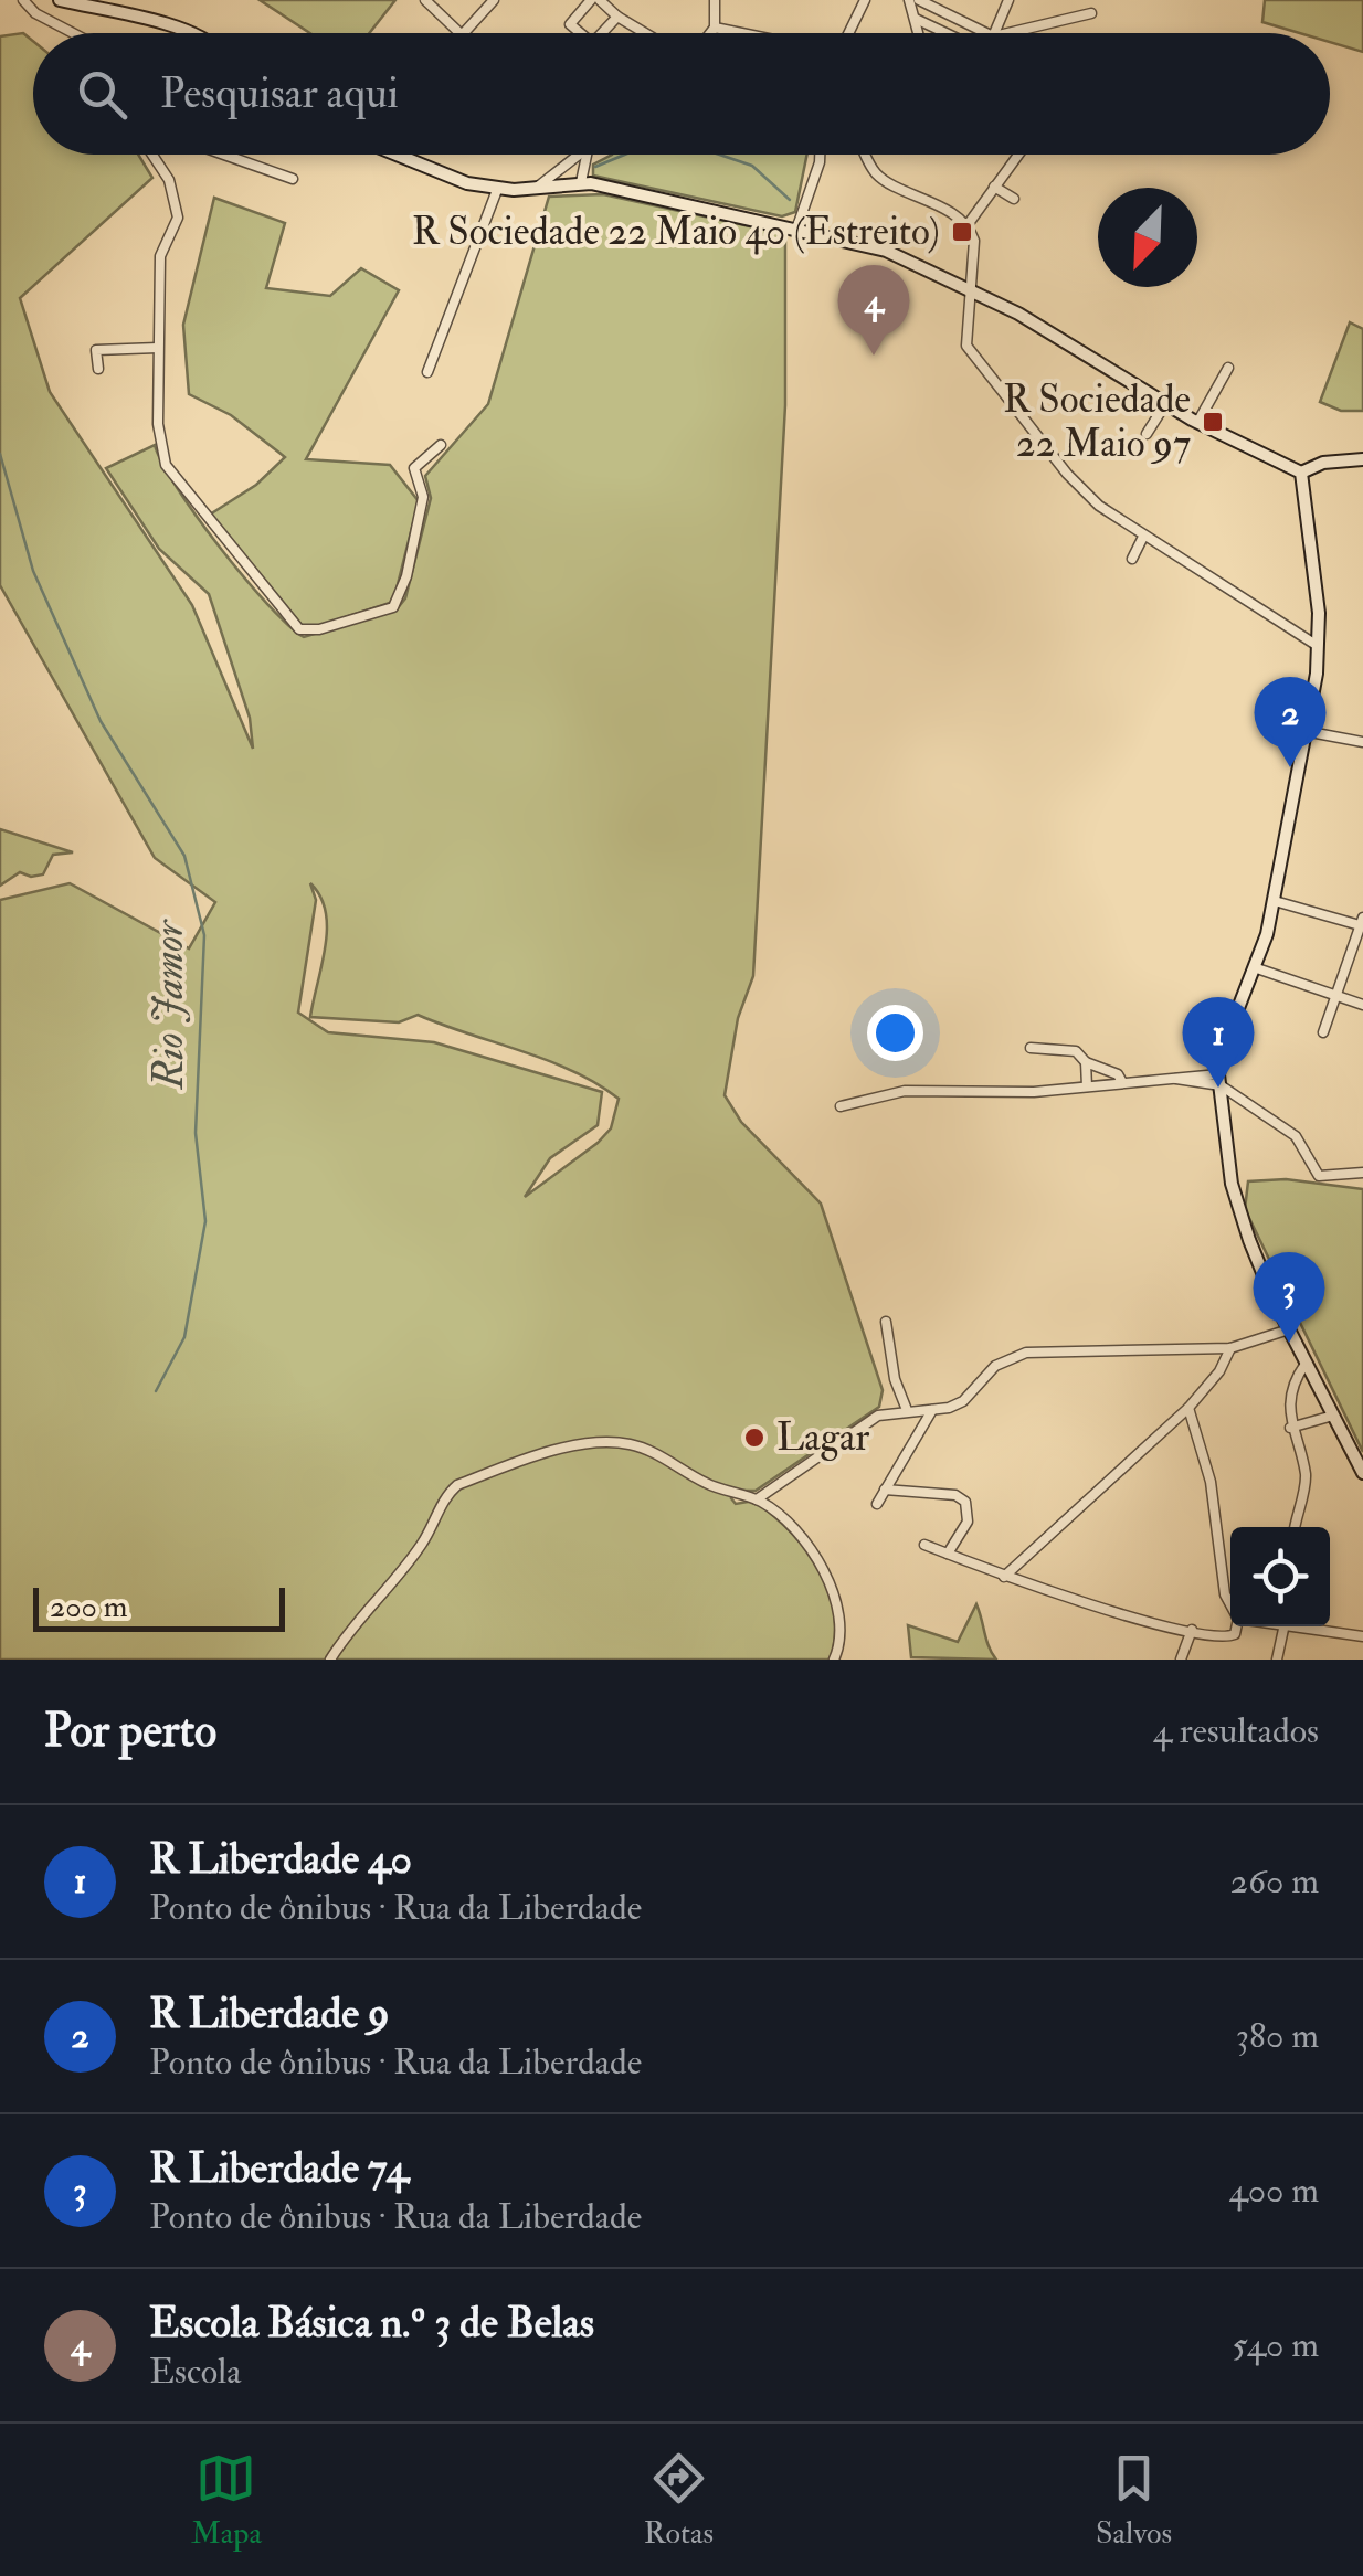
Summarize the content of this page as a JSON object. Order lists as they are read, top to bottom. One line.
{"water":["Rio Jamor"],"places":{"transit":["R Sociedade 22 Maio 40 (Estreito)","R Sociedade 22 Maio 97"],"other":["Lagar"]},"scale_bar":"200 m","north":"bottom left","page":{"search":"Pesquisar aqui","pins":["4","2","1","3"],"scale":"200 m","heading":["Por perto","4 resultados"],"list":[{"mark":"1","name":"R Liberdade 40","note":"Ponto de ônibus · Rua da Liberdade","value":"260 m"},{"mark":"2","name":"R Liberdade 9","note":"Ponto de ônibus · Rua da Liberdade","value":"380 m"},{"mark":"3","name":"R Liberdade 74","note":"Ponto de ônibus · Rua da Liberdade","value":"400 m"},{"mark":"4","name":"Escola Básica n.º 3 de Belas","note":"Escola","value":"540 m"}],"nav":["Mapa","Rotas","Salvos"]}}
